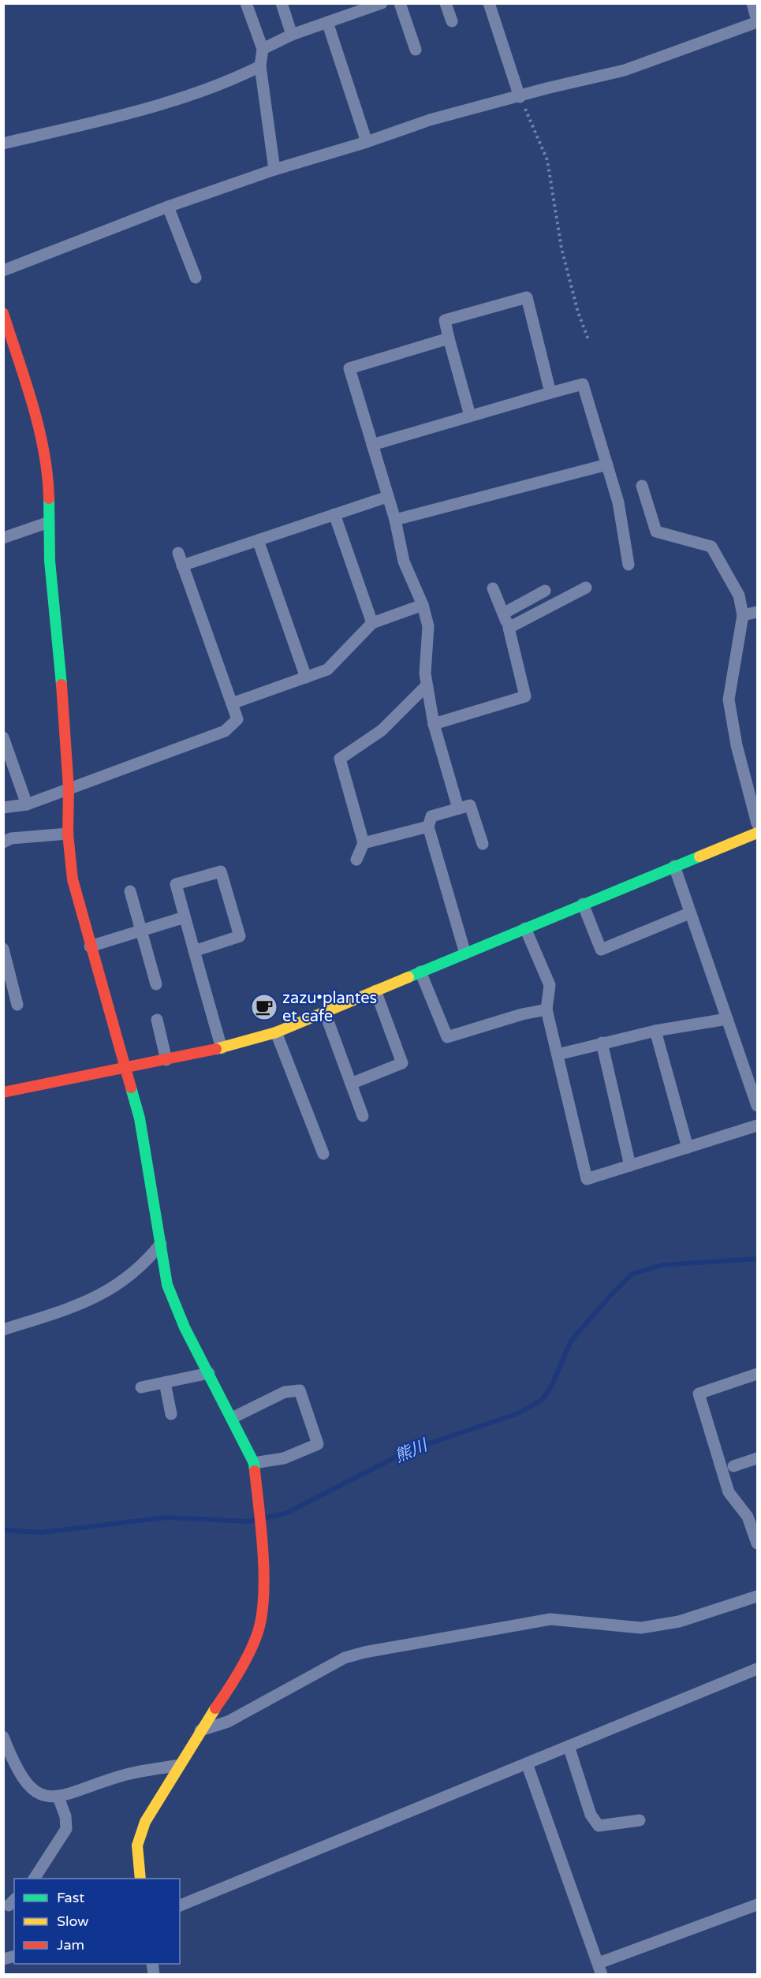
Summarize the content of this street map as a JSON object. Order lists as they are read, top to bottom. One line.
{"water":["熊川"],"places":{"cafe":["zazu•plantes et cafe"]},"legend":["Fast","Slow","Jam"]}
